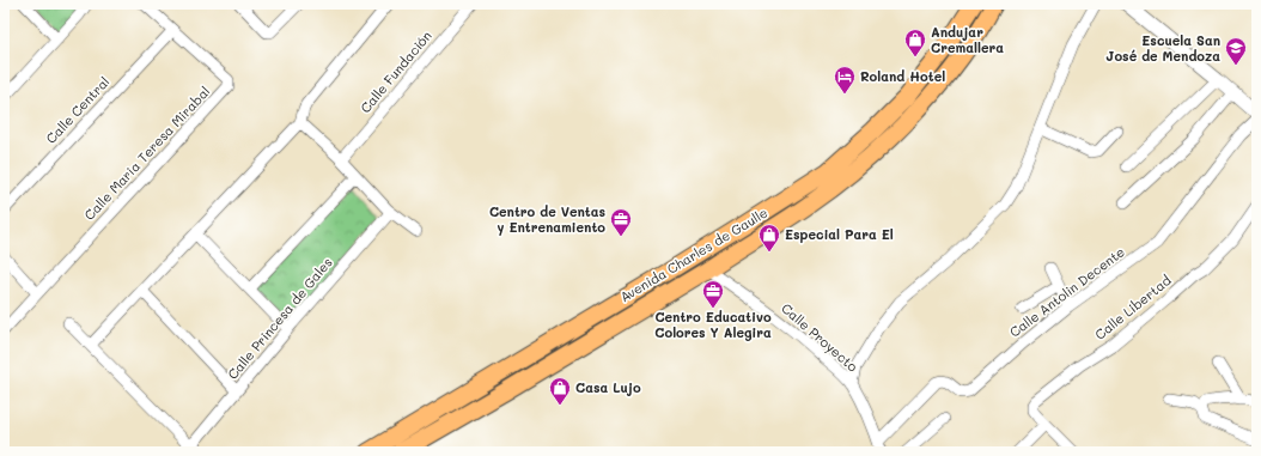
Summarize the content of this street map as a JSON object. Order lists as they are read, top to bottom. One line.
{"streets":{"main road":["Avenida Charles de Gaulle"],"street":["Calle Fundación","Calle Central","Calle Maria Teresa Mirabal","Calle Antolin Decente","Calle Libertad","Calle Princesa de Gales","Calle Proyecto"]},"crossings":[["Calle Central","Calle Maria Teresa Mirabal"],["Avenida Charles de Gaulle","Calle Proyecto"],["Calle Antolin Decente","Calle Proyecto"]],"places":{"shop":["Andujar Cremallera","Especial Para El","Casa Lujo"],"school or university":["Escuela San José de Mendoza"],"hotel":["Roland Hotel"],"office":["Centro de Ventas y Entrenamiento","Centro Educativo Colores Y Alegira"]}}
